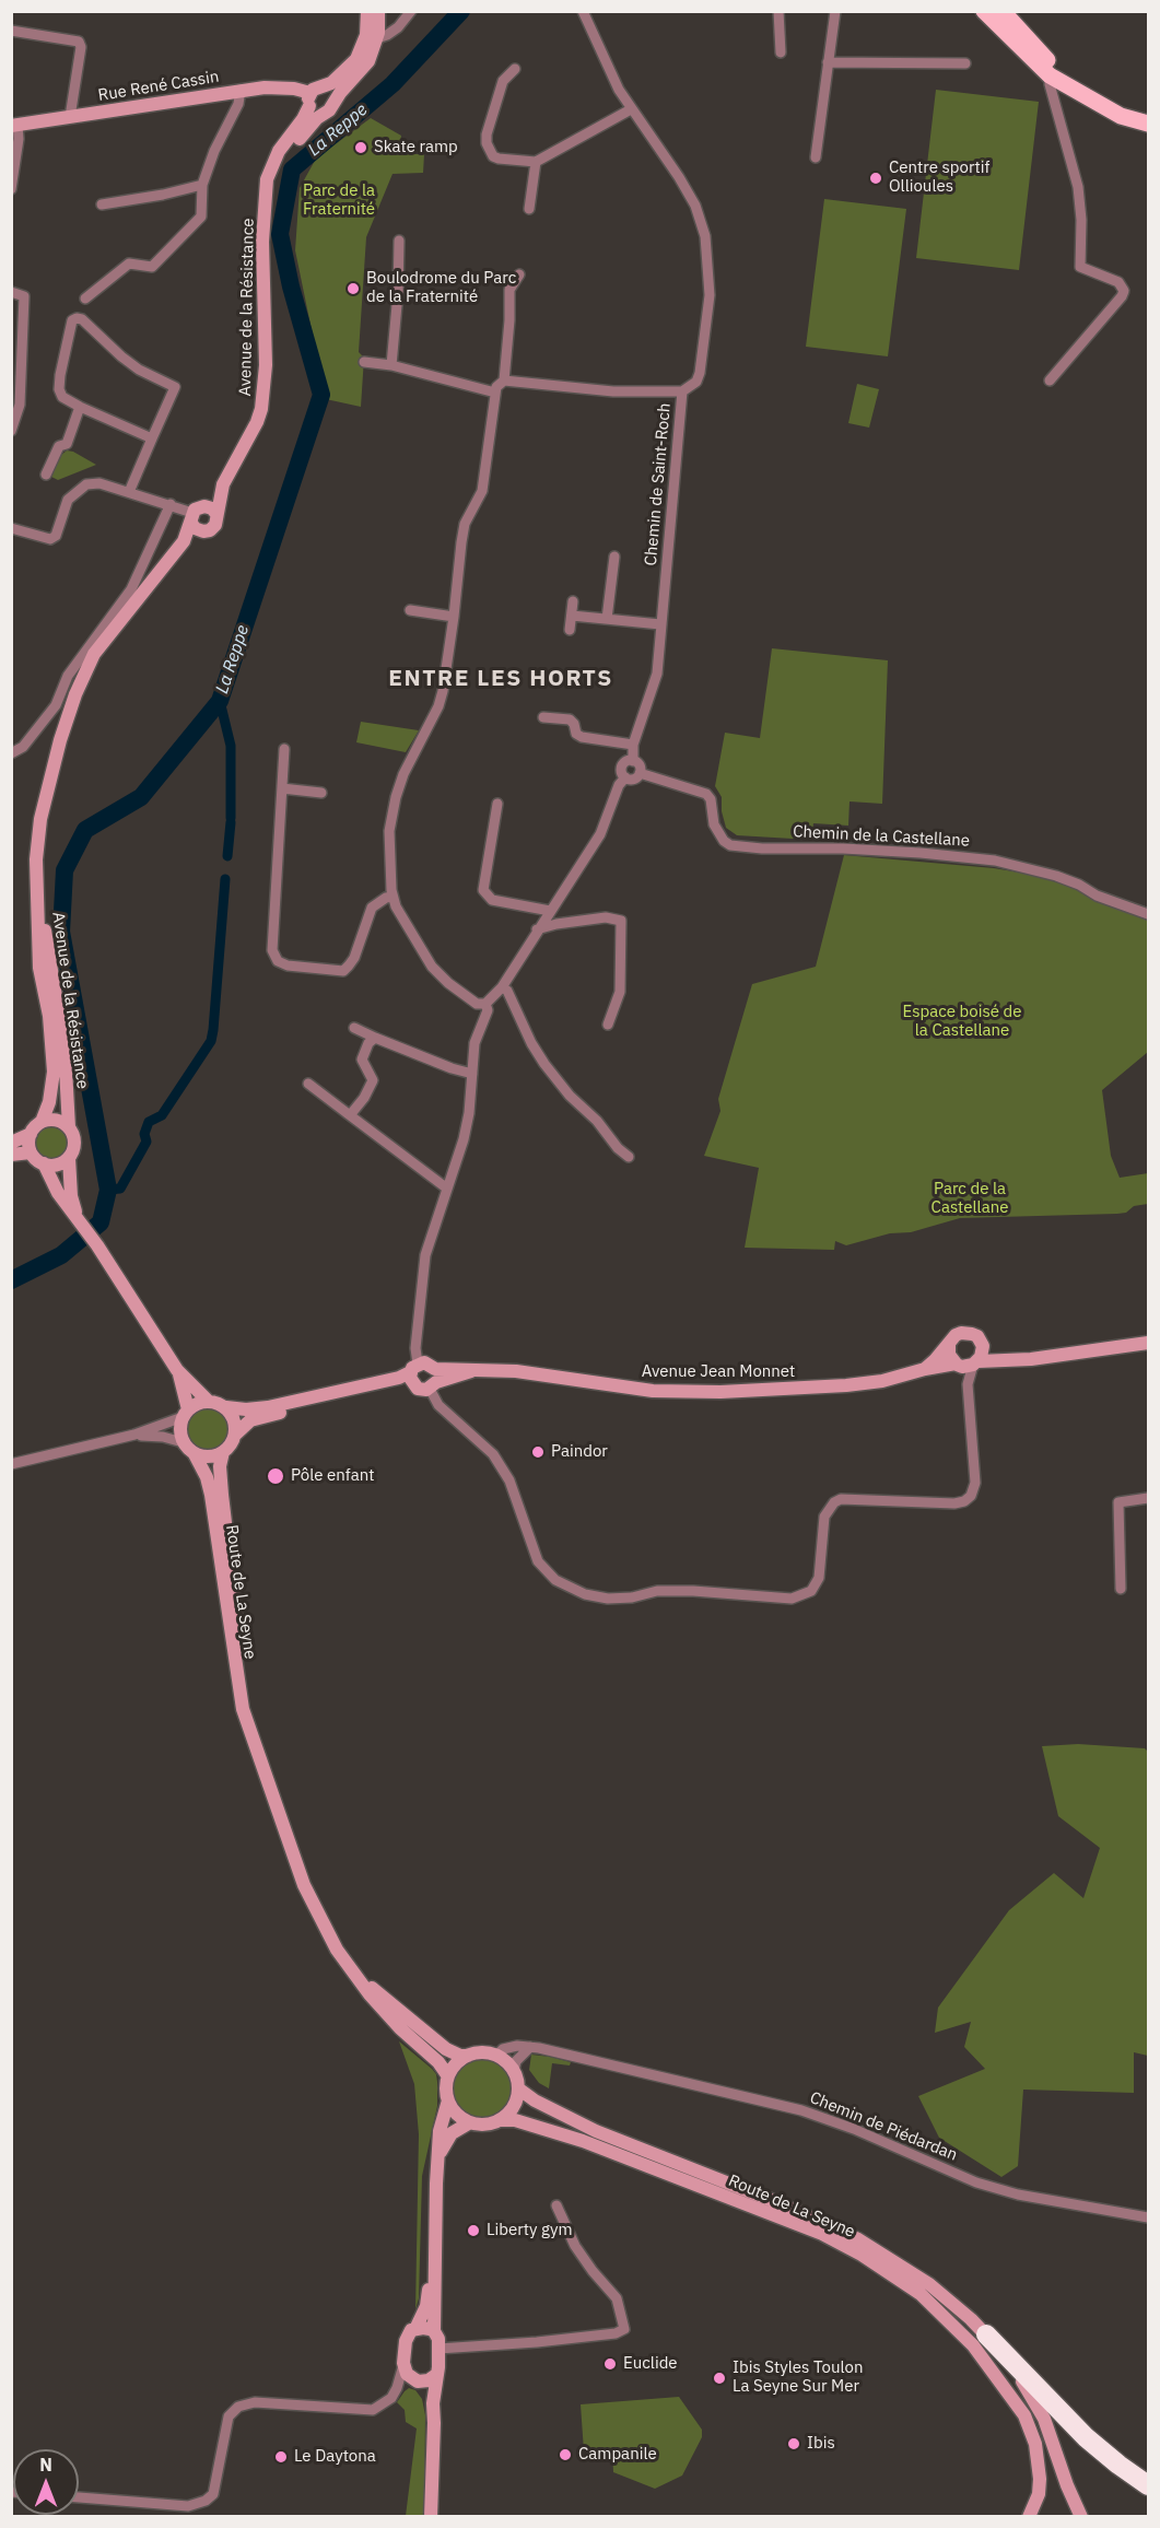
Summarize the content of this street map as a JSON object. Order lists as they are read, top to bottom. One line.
{"streets":{"main road":["Rue René Cassin","Avenue de la Résistance","Avenue Jean Monnet","Route de La Seyne"],"street":["Chemin de Saint-Roch","Chemin de la Castellane","Chemin de Piédardan"]},"crossings":[["Rue René Cassin","Avenue de la Résistance"],["Chemin de Saint-Roch","Chemin de la Castellane"],["Avenue Jean Monnet","Route de La Seyne"]],"districts":["ENTRE LES HORTS"],"water":["La Reppe"],"parks":["Parc de la Fraternité","Espace boisé de la Castellane","Parc de la Castellane"],"places":["Skate ramp","Centre sportif Ollioules","Boulodrome du Parc de la Fraternité","Paindor","Pôle enfant","Liberty gym","Euclide","Ibis Styles Toulon La Seyne Sur Mer","Ibis","Campanile","Le Daytona"],"north":"top"}
